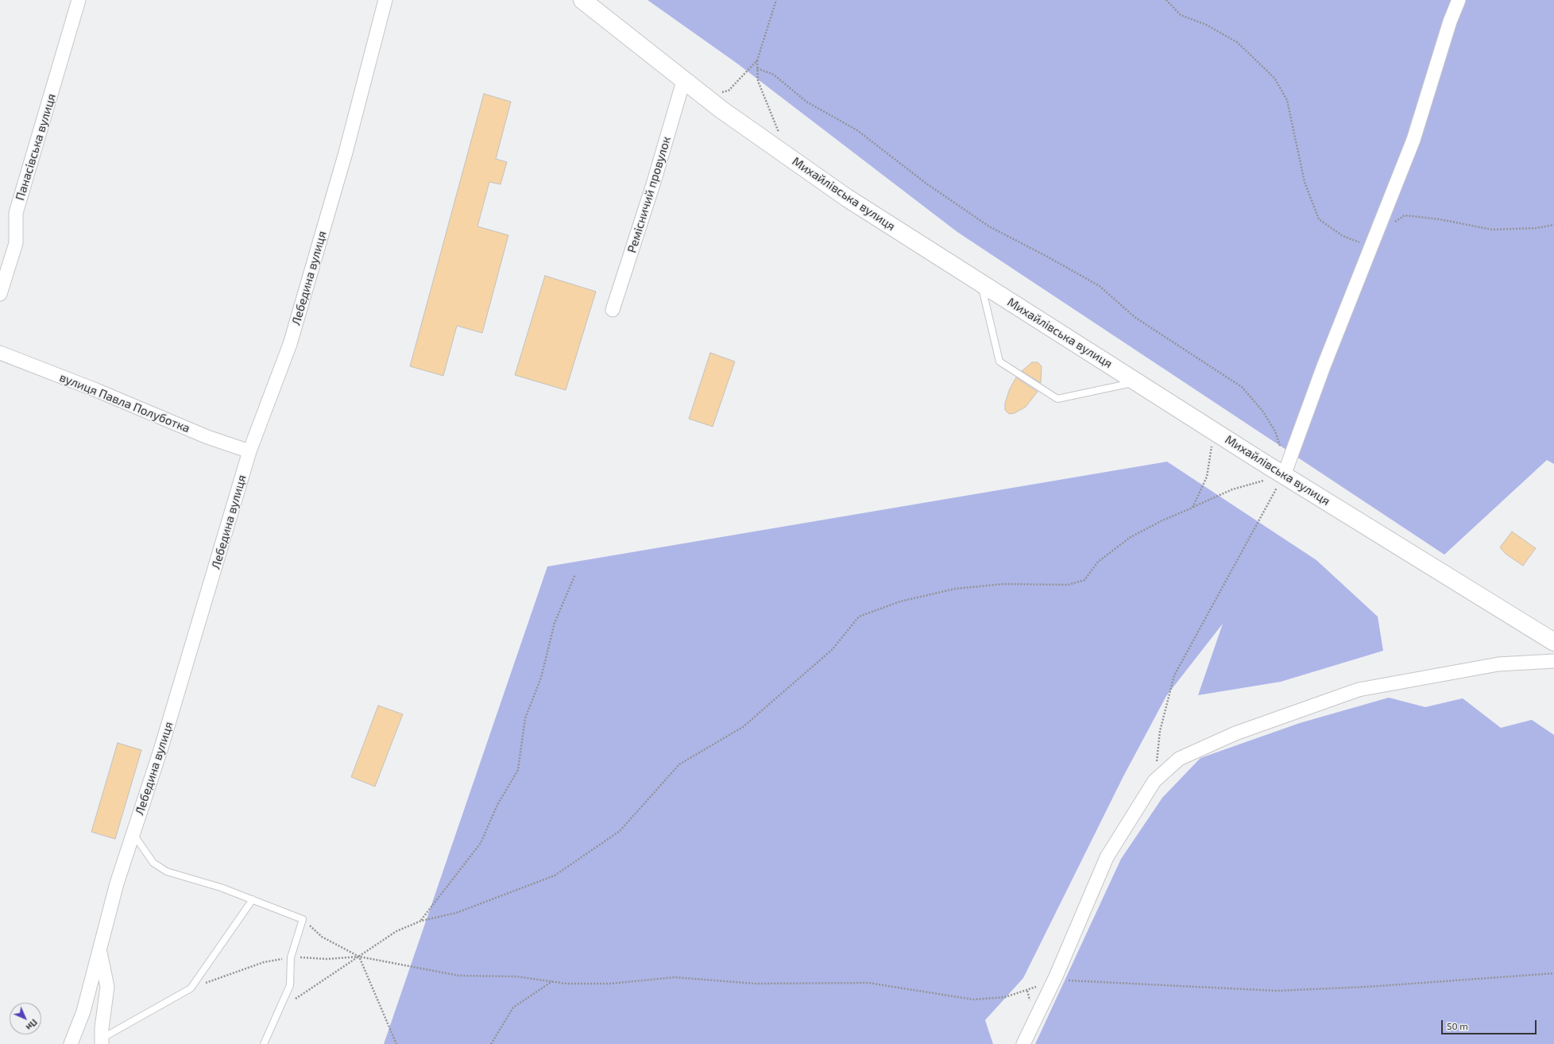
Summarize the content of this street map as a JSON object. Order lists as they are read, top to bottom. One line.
{"streets":{"main road":["Михайлівська вулиця"],"street":["Панасівська вулиця","Ремісничий провулок","Лебедина вулиця","вулиця Павла Полуботка"]},"crossings":[["Михайлівська вулиця","Ремісничий провулок"],["Лебедина вулиця","вулиця Павла Полуботка"]],"scale_bar":"50 m","north":"bottom right"}
